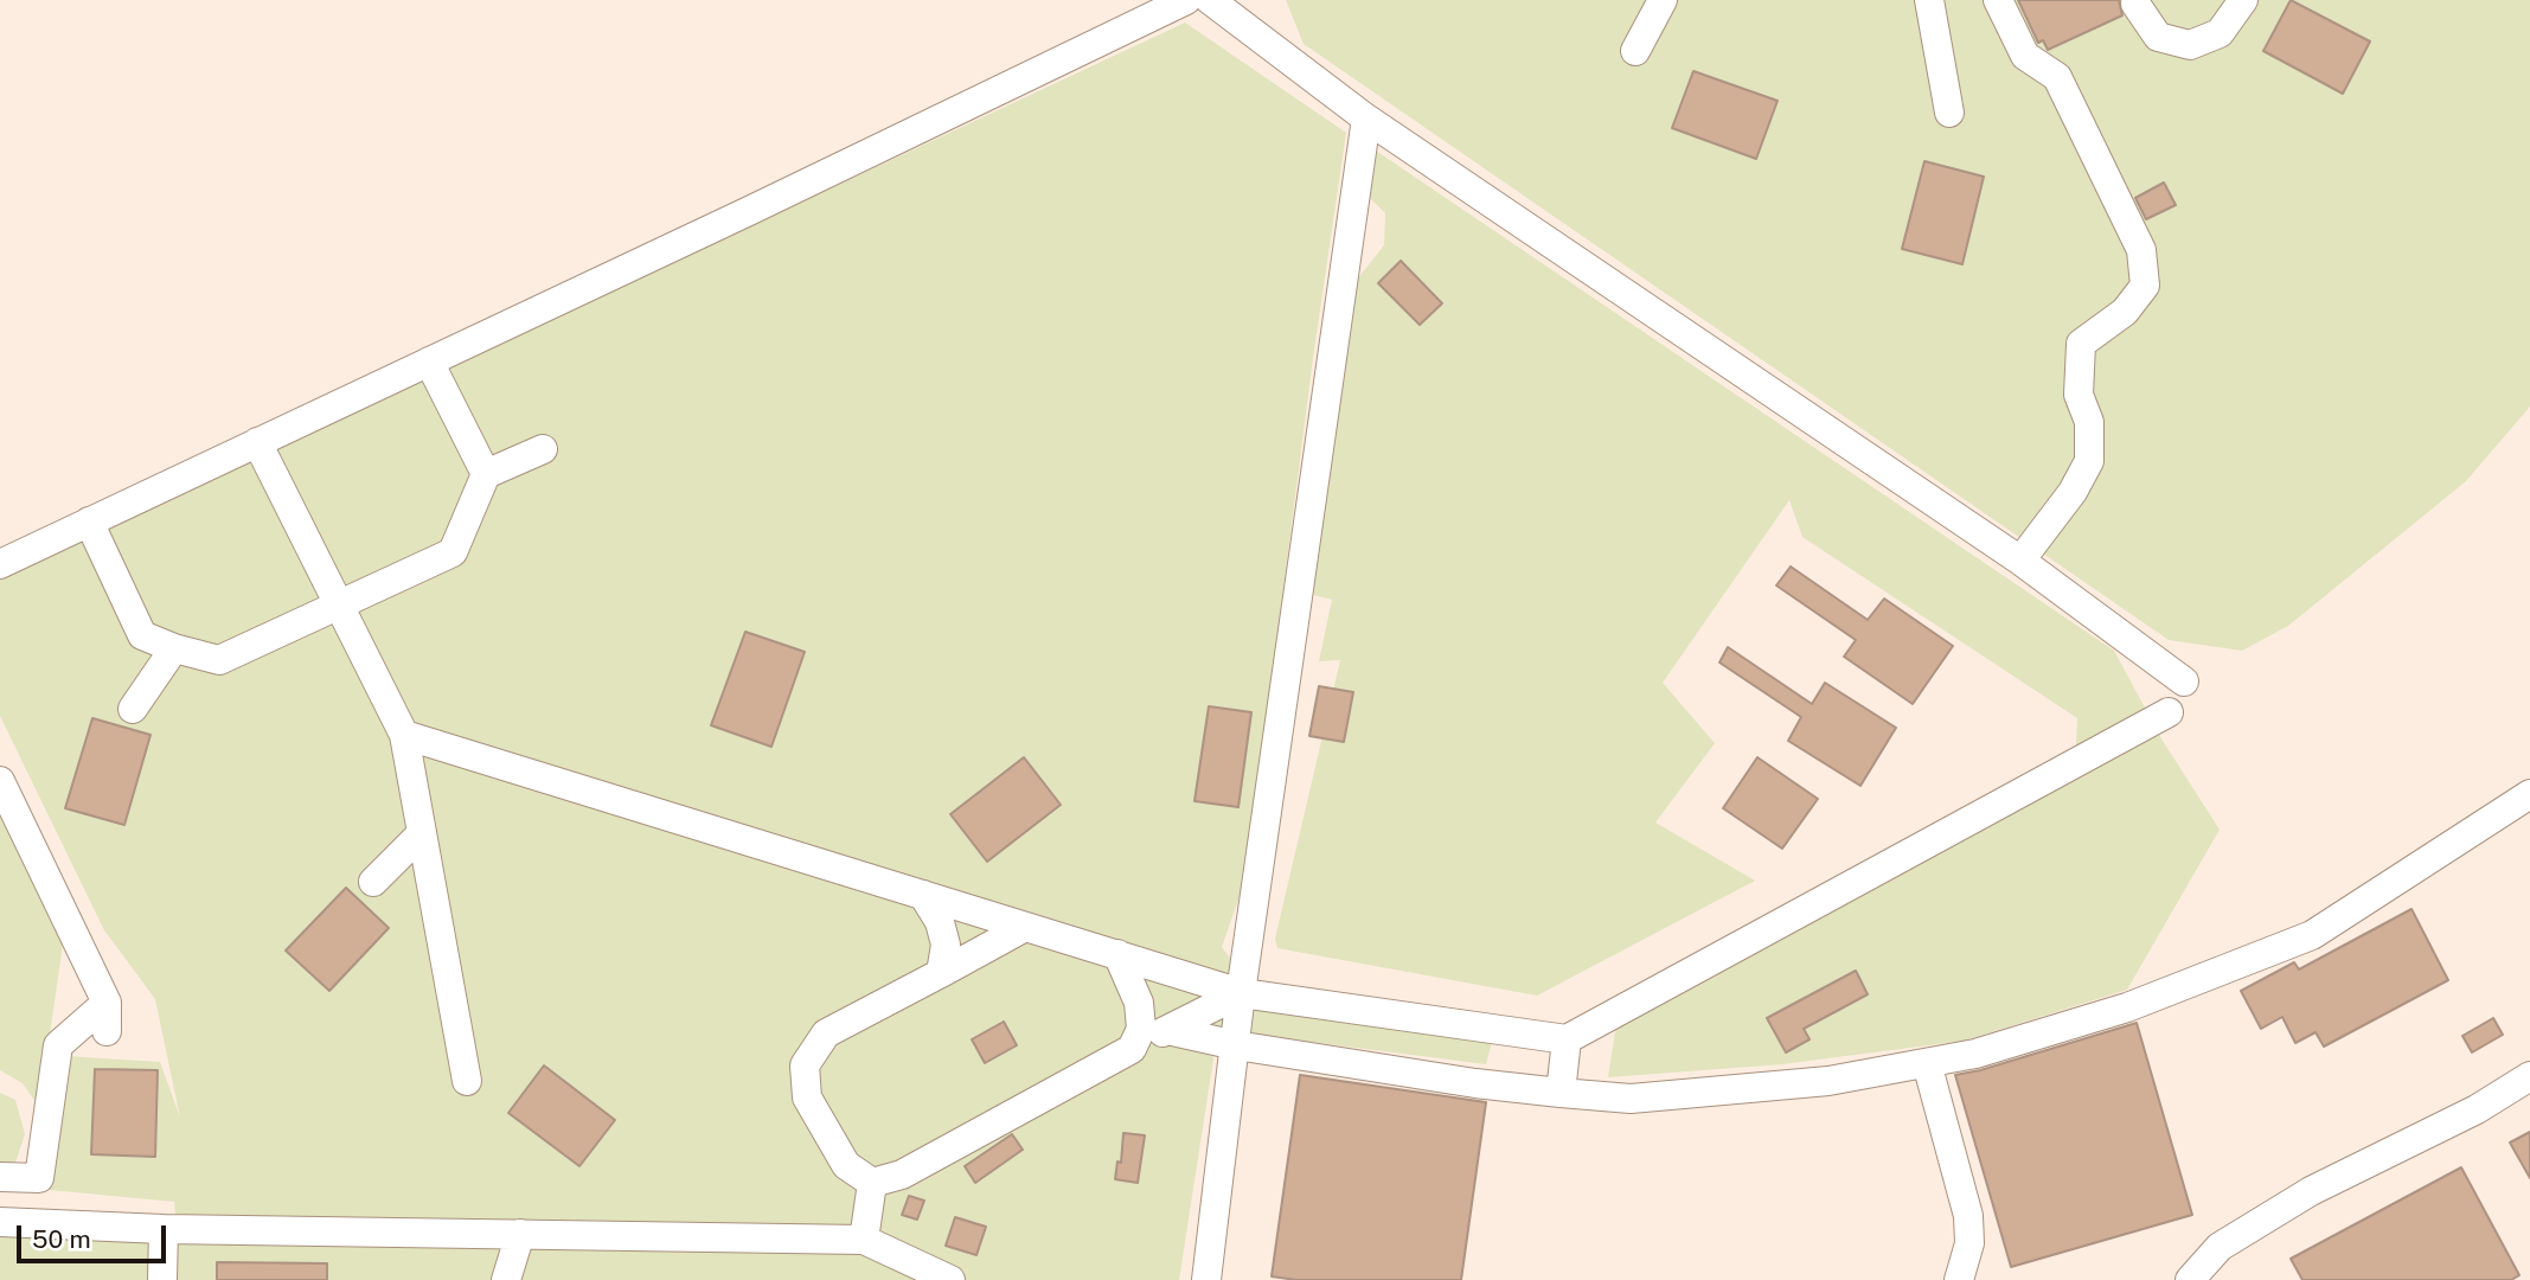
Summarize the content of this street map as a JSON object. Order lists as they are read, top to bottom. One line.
{"scale_bar":"50 m"}
